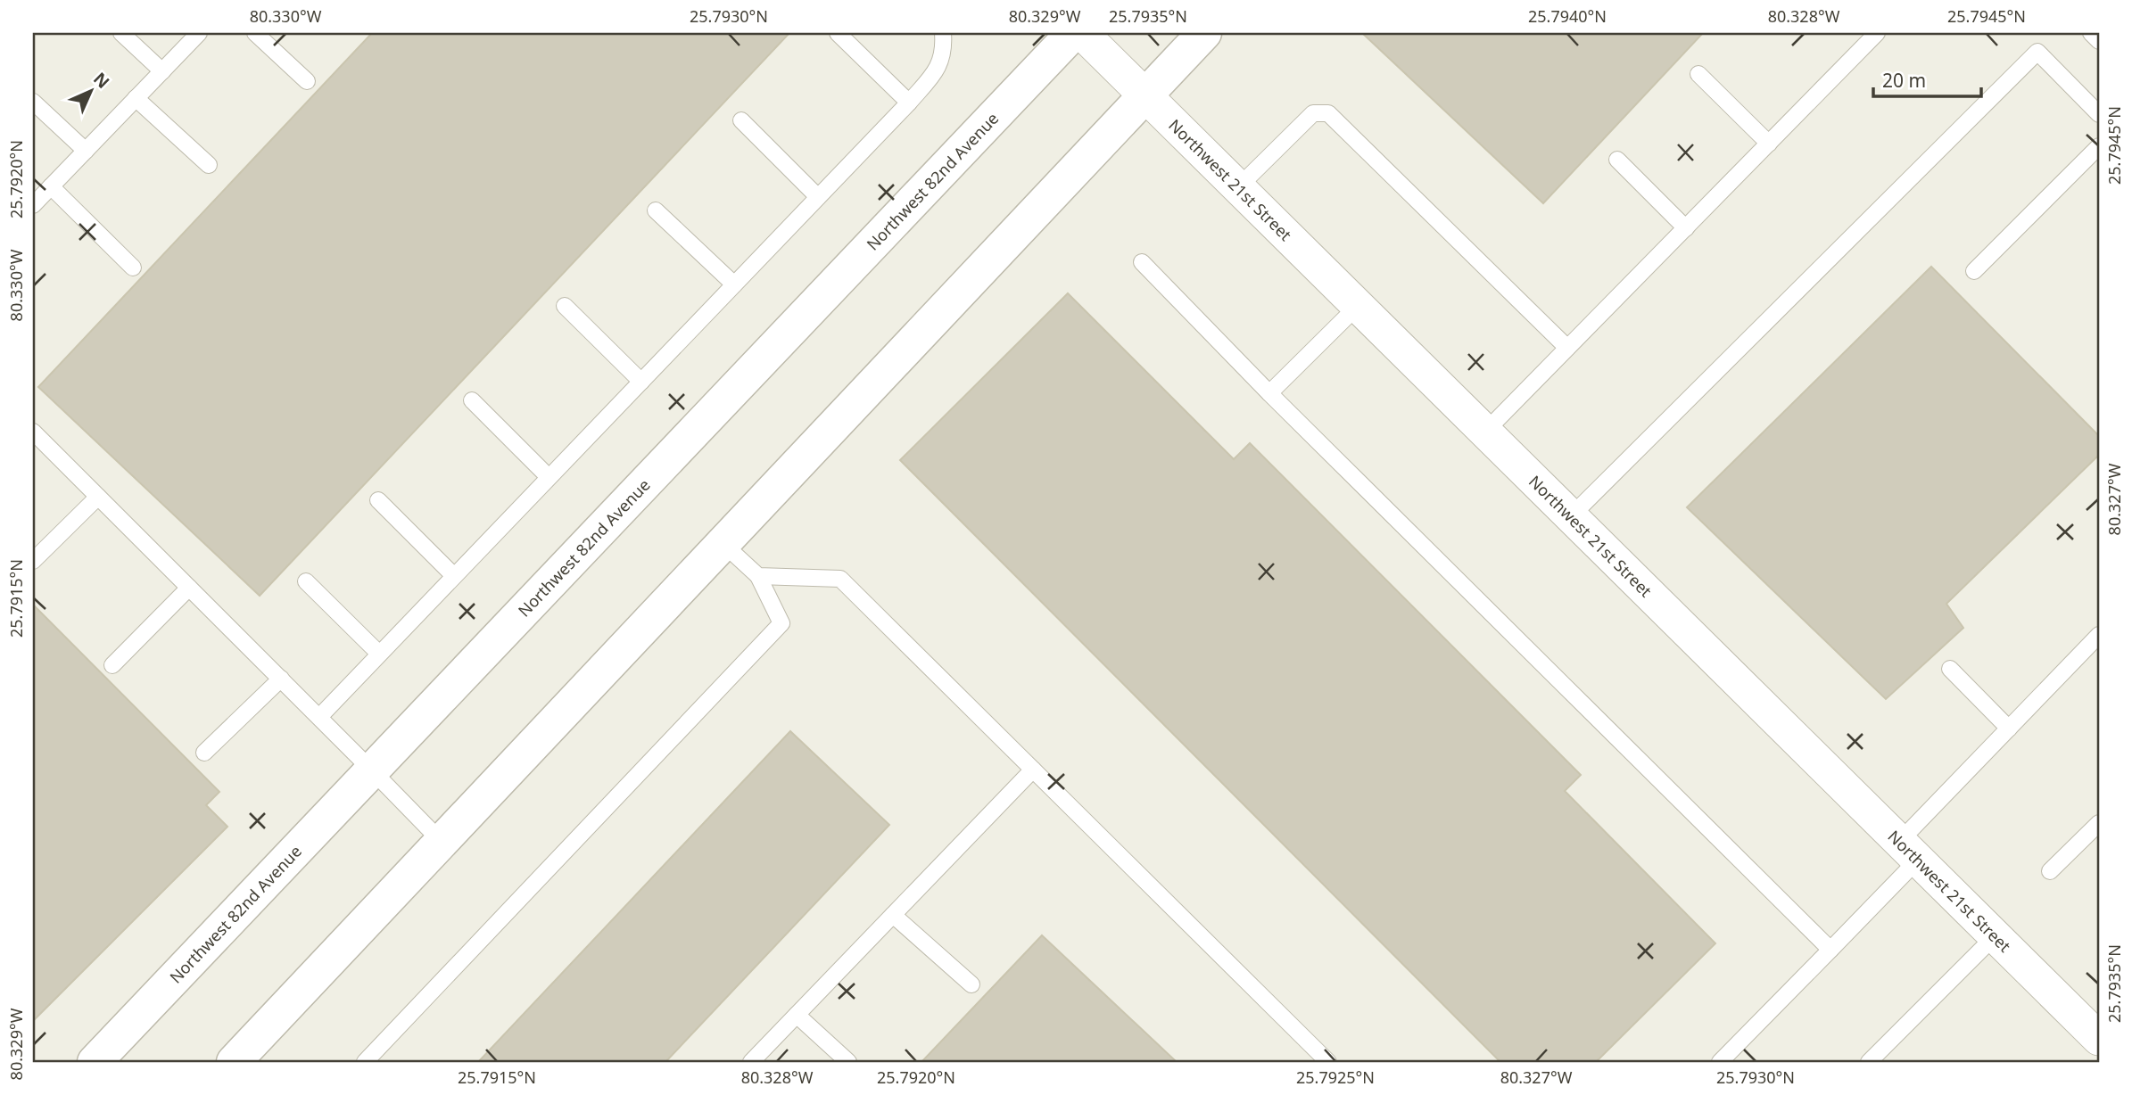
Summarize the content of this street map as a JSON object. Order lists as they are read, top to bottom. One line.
{"streets":{"street":["Northwest 21st Street","Northwest 82nd Avenue"]},"scale_bar":"20 m","north":"top right","coordinates":["80.330°W","25.7930°N","80.329°W","25.7935°N","25.7940°N","80.328°W","25.7945°N","25.7920°N","80.327°W","25.7915°N","25.7925°N"]}
